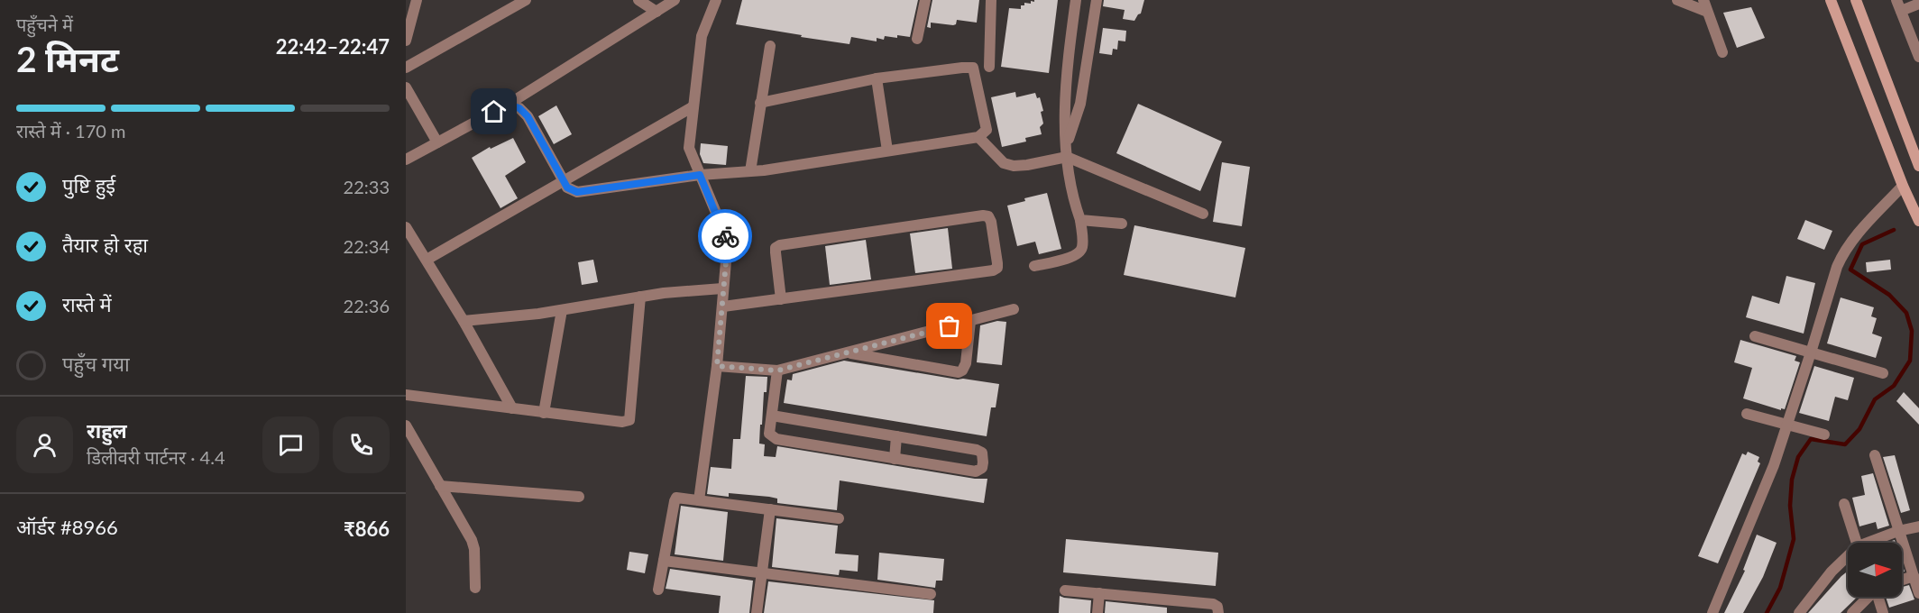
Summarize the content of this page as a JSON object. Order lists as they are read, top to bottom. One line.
{"north":"right","page":{"heading":["2 मिनट","पहुँचने में","22:42–22:47"],"panel":["राहुल","डिलीवरी पार्टनर · 4.4","ऑर्डर #8966","₹866"],"bar":"रास्ते में · 170 m","list":[["पुष्टि हुई","22:33"],["तैयार हो रहा","22:34"],["रास्ते में","22:36"],"पहुँच गया"]}}
